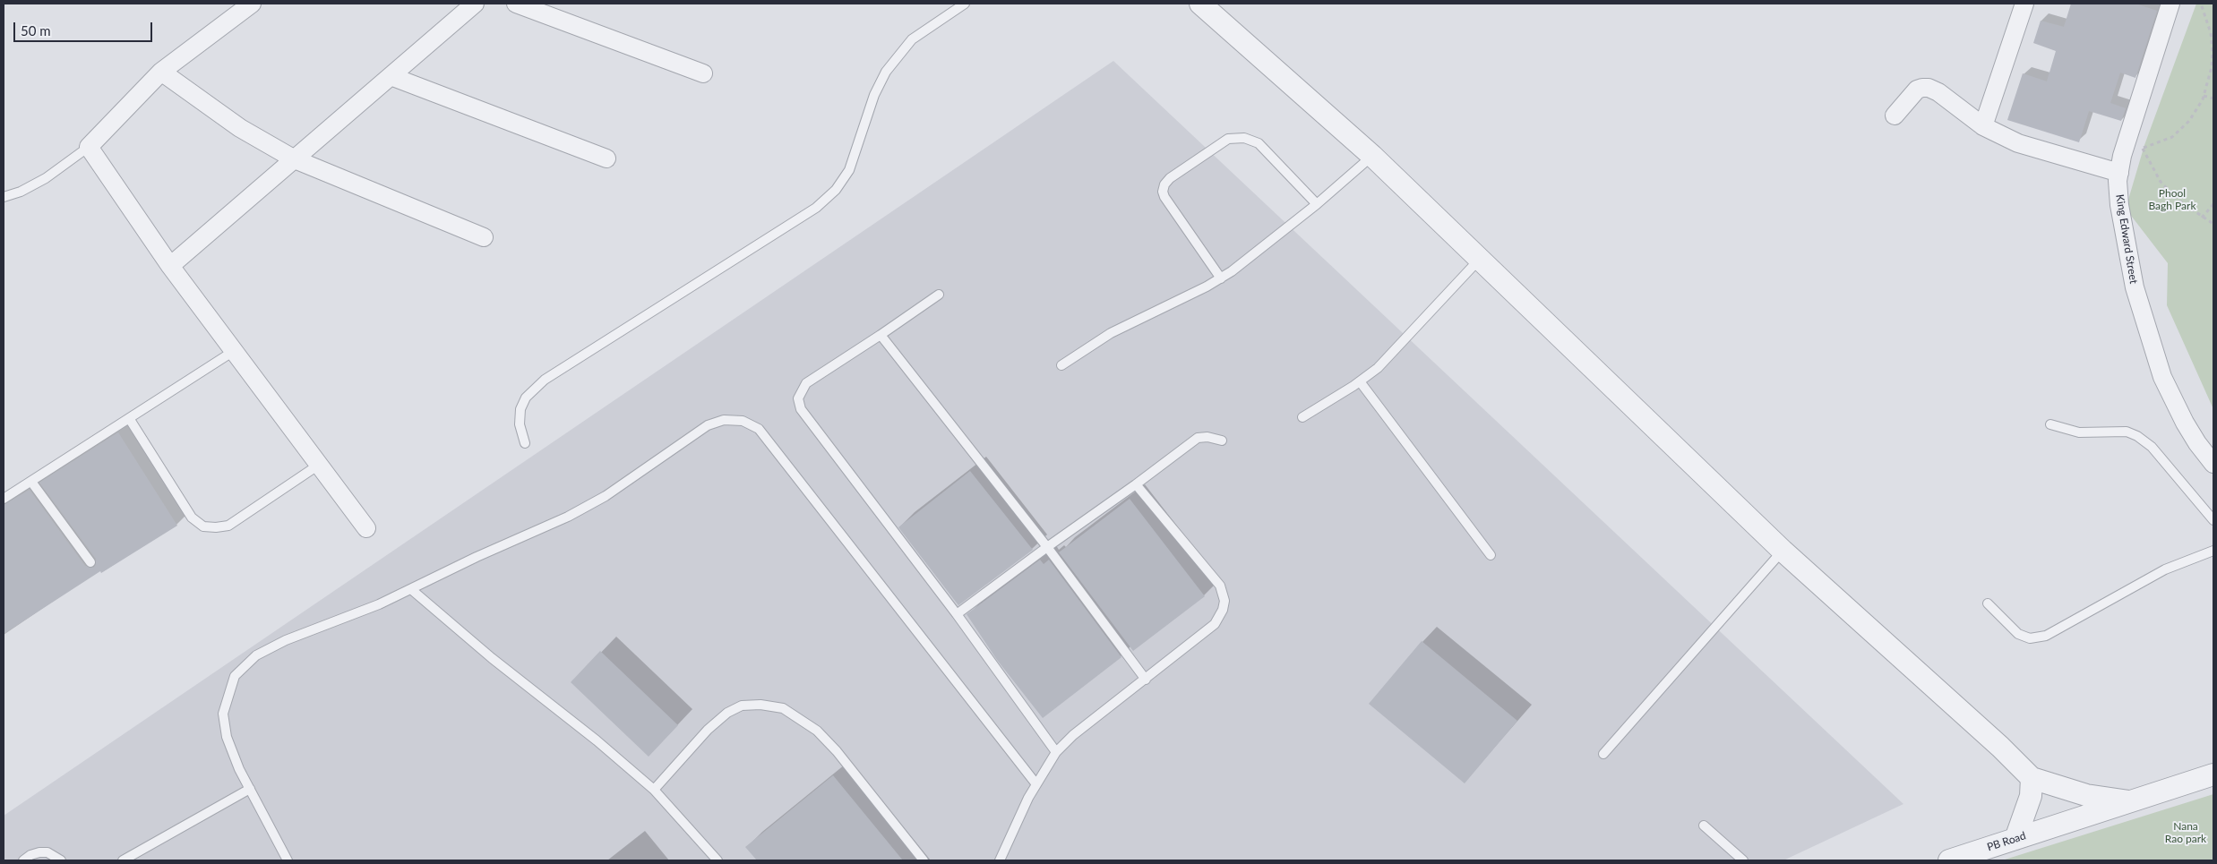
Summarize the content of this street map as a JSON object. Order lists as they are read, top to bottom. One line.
{"streets":{"street":["King Edward Street","PB Road"]},"parks":["Phool Bagh Park","Nana Rao park"],"scale_bar":"50 m"}
